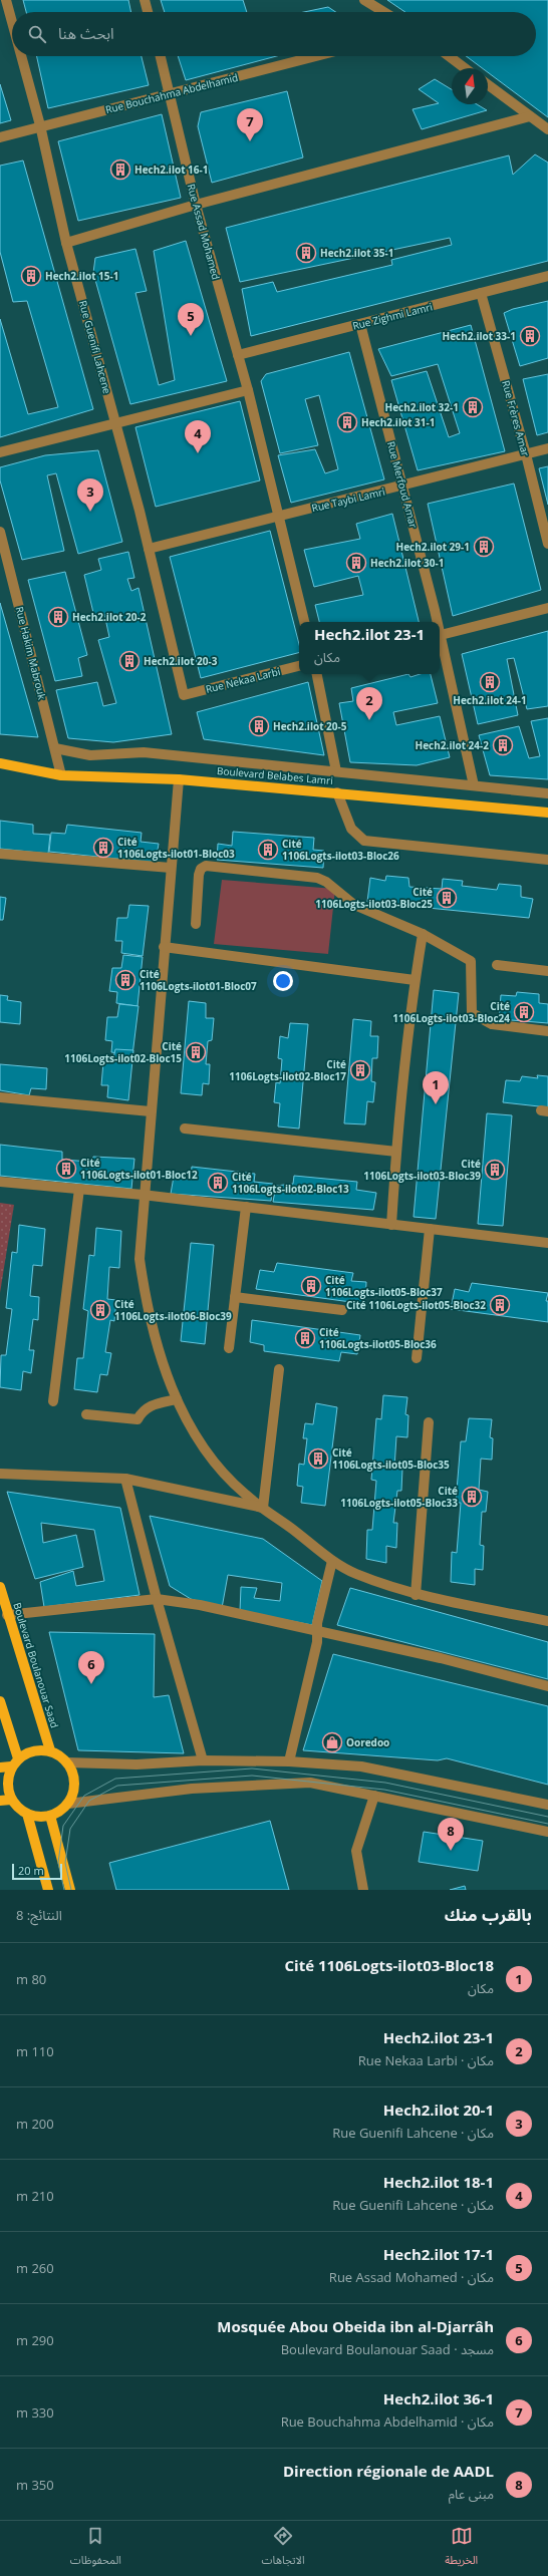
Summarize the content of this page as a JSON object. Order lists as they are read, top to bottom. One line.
{"streets":{"main road":["Boulevard Belabes Lamri","Boulevard Boulanouar Saad"],"street":["Rue Bouchahma Abdelhamid","Rue Assad Mohamed","Rue Zighmi Lamri","Rue Guenifi Lahcene","Rue Frères Amar","Rue Merfoud Amar","Rue Taybi Lamri","Rue Hakim Mabrouk","Rue Nekaa Larbi"]},"crossings":[["Rue Bouchahma Abdelhamid","Rue Assad Mohamed"],["Rue Bouchahma Abdelhamid","Rue Guenifi Lahcene"],["Rue Assad Mohamed","Rue Zighmi Lamri"],["Rue Assad Mohamed","Rue Taybi Lamri"],["Rue Zighmi Lamri","Rue Frères Amar"],["Rue Zighmi Lamri","Rue Merfoud Amar"],["Rue Guenifi Lahcene","Rue Taybi Lamri"],["Rue Guenifi Lahcene","Rue Nekaa Larbi"],["Rue Frères Amar","Rue Taybi Lamri"],["Rue Merfoud Amar","Rue Taybi Lamri"],["Rue Hakim Mabrouk","Boulevard Belabes Lamri"]],"places":{"building":["Hech2.ilot 16-1","Hech2.ilot 35-1","Hech2.ilot 15-1","Hech2.ilot 33-1","Hech2.ilot 32-1","Hech2.ilot 31-1","Hech2.ilot 29-1","Hech2.ilot 30-1","Hech2.ilot 20-2","Hech2.ilot 20-3","Hech2.ilot 24-1","Hech2.ilot 20-5","Hech2.ilot 24-2","Cité 1106Logts-ilot01-Bloc03","Cité 1106Logts-ilot03-Bloc26","Cité 1106Logts-ilot03-Bloc25","Cité 1106Logts-ilot01-Bloc07","Cité 1106Logts-ilot03-Bloc24","Cité 1106Logts-ilot02-Bloc15","Cité 1106Logts-ilot02-Bloc17","Cité 1106Logts-ilot01-Bloc12","Cité 1106Logts-ilot03-Bloc39","Cité 1106Logts-ilot02-Bloc13","Cité 1106Logts-ilot05-Bloc37","Cité 1106Logts-ilot05-Bloc32","Cité 1106Logts-ilot06-Bloc39","Cité 1106Logts-ilot05-Bloc36","Cité 1106Logts-ilot05-Bloc35","Cité 1106Logts-ilot05-Bloc33"],"shop":["Ooredoo"]},"scale_bar":"20 m","north":"top","page":{"search":"ابحث هنا","pins":["7","5","4","3","2","1","6","8"],"popup":["Hech2.ilot 23-1","مكان"],"scale":"20 m","heading":["بالقرب منك","النتائج: 8"],"list":[{"mark":"1","name":"Cité 1106Logts-ilot03-Bloc18","note":"مكان","value":"80 m"},{"mark":"2","name":"Hech2.ilot 23-1","note":"مكان · Rue Nekaa Larbi","value":"110 m"},{"mark":"3","name":"Hech2.ilot 20-1","note":"مكان · Rue Guenifi Lahcene","value":"200 m"},{"mark":"4","name":"Hech2.ilot 18-1","note":"مكان · Rue Guenifi Lahcene","value":"210 m"},{"mark":"5","name":"Hech2.ilot 17-1","note":"مكان · Rue Assad Mohamed","value":"260 m"},{"mark":"6","name":"Mosquée Abou Obeida ibn al-Djarrâh","note":"مسجد · Boulevard Boulanouar Saad","value":"290 m"},{"mark":"7","name":"Hech2.ilot 36-1","note":"مكان · Rue Bouchahma Abdelhamid","value":"330 m"},{"mark":"8","name":"Direction régionale de AADL","note":"مبنى عام","value":"350 m"}],"nav":["الخريطة","الاتجاهات","المحفوظات"]}}
